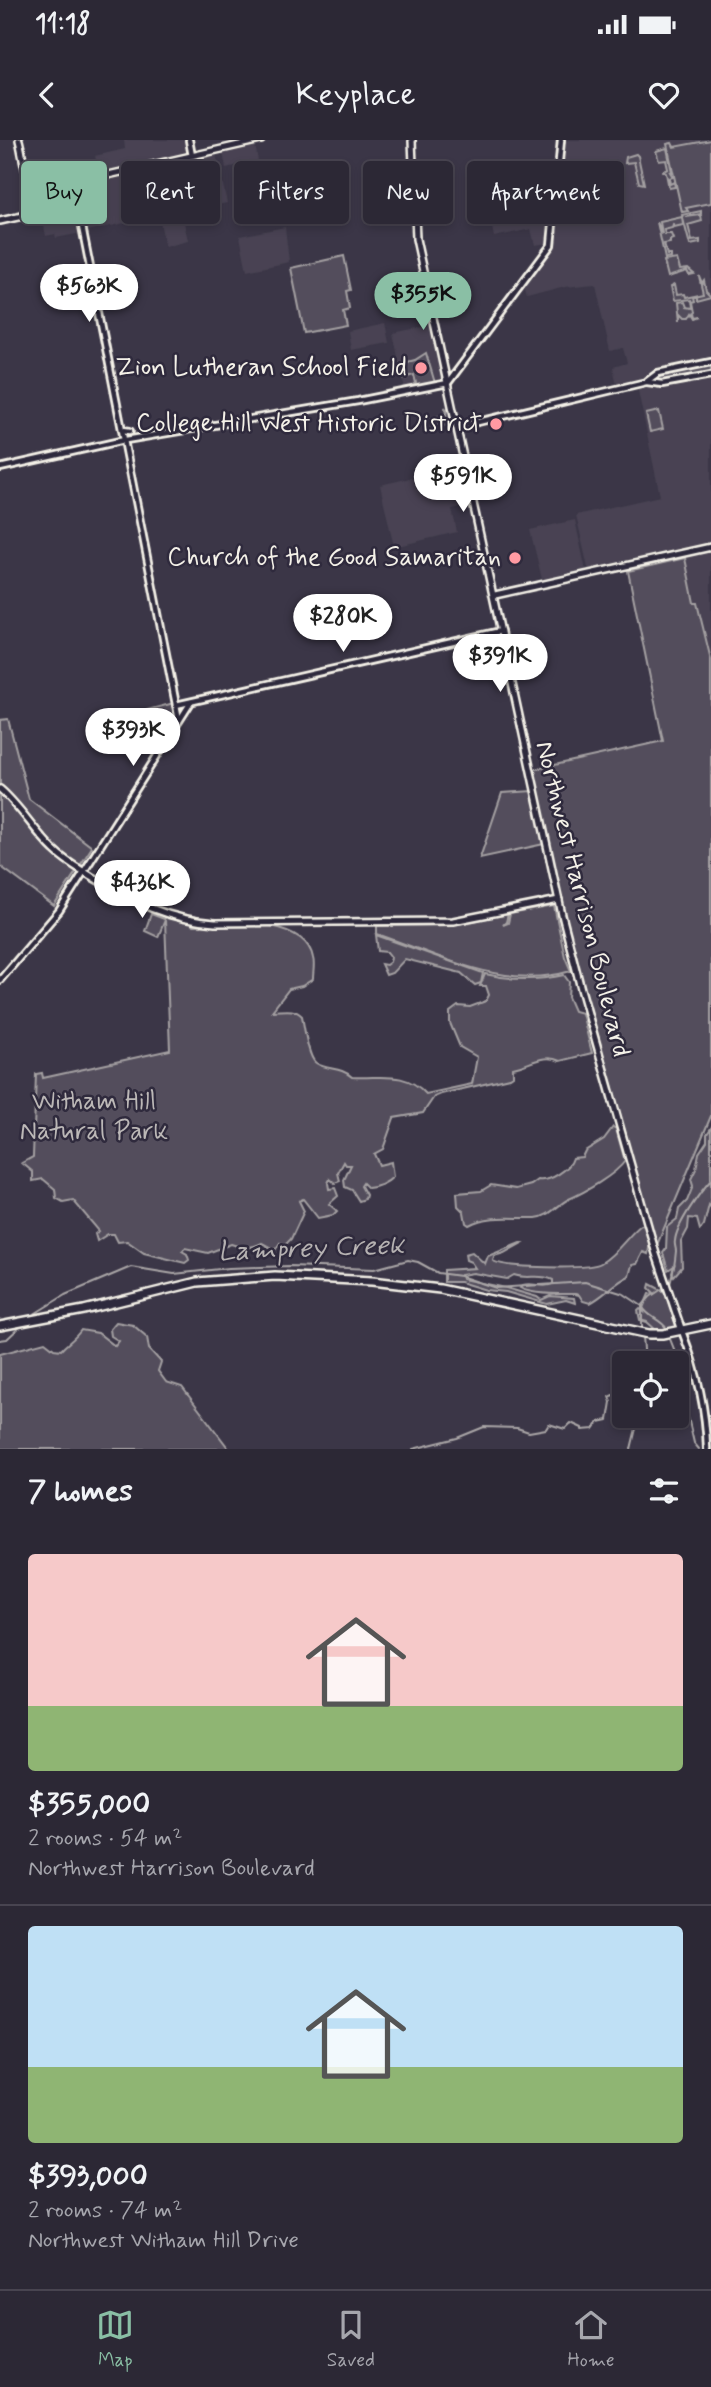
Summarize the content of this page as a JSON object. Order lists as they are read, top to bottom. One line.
{"streets":{"main road":["Northwest Harrison Boulevard"]},"water":["Lamprey Creek"],"parks":["Witham Hill Natural Park"],"places":["Zion Lutheran School Field","College Hill West Historic District","Church of the Good Samaritan"],"page":{"status":"11:18","header":"Keyplace","chip":["Buy","Rent","Filters","New","Apartment"],"price":["$563K","$355K","$591K","$280K","$391K","$393K","$436K"],"heading":"7 homes","list":[{"name":"$355,000","note":"2 rooms · 54 m² · Northwest Harrison Boulevard"},{"name":"$393,000","note":"2 rooms · 74 m² · Northwest Witham Hill Drive"}],"tabs":["Map","Saved","Home"]}}
